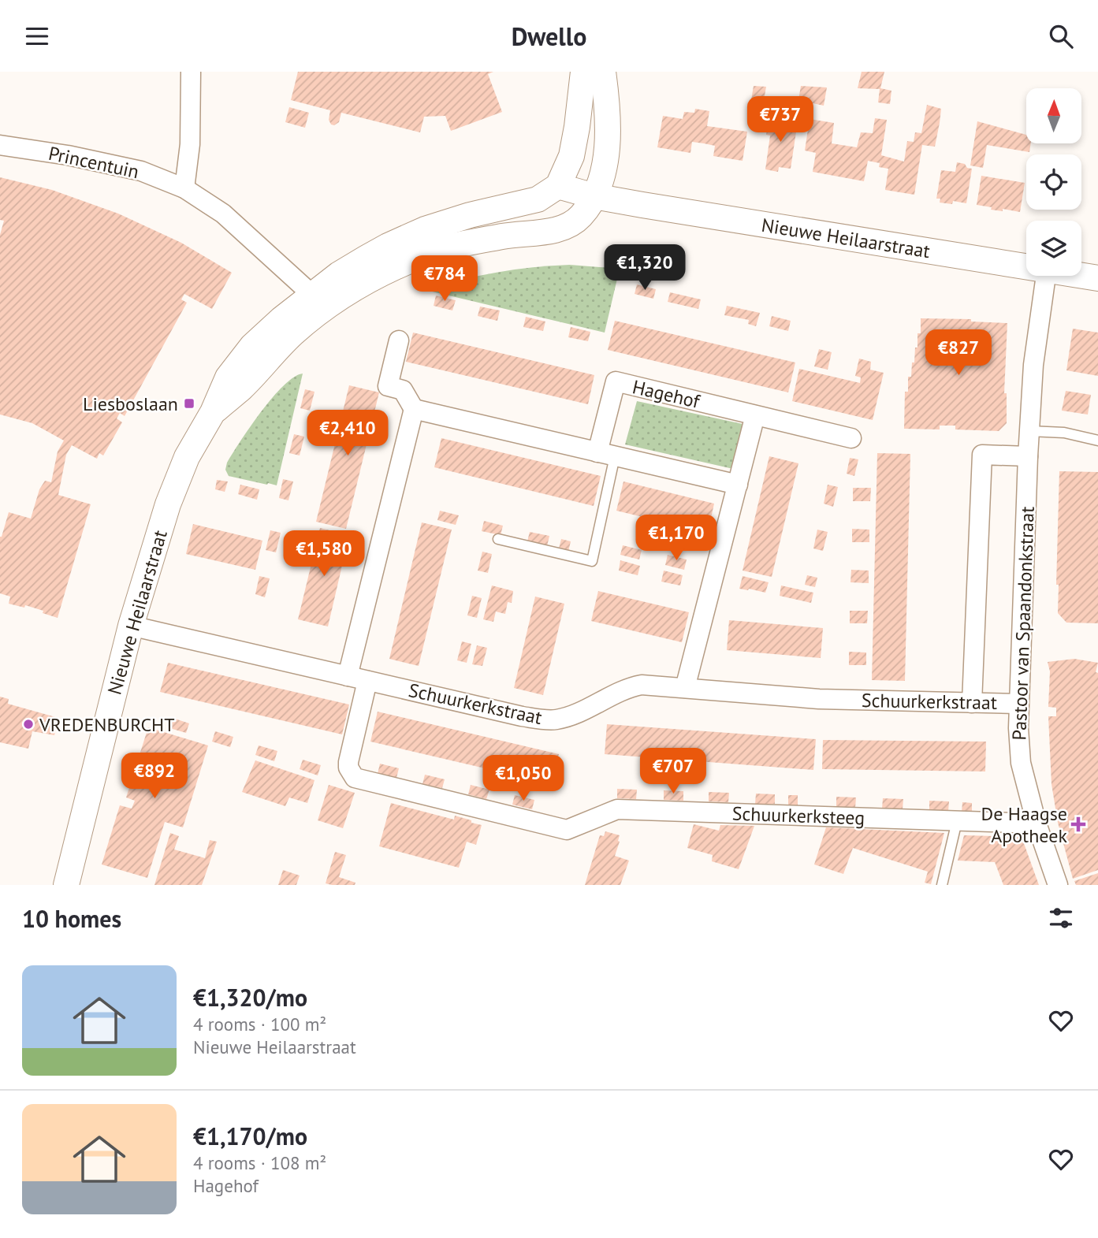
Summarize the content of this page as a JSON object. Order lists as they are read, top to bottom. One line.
{"streets":{"street":["Princentuin","Nieuwe Heilaarstraat","Hagehof","Pastoor van Spaandonkstraat","Schuurkerkstraat","Schuurkerksteeg"]},"crossings":[["Princentuin","Nieuwe Heilaarstraat"],["Nieuwe Heilaarstraat","Schuurkerkstraat"],["Pastoor van Spaandonkstraat","Schuurkerkstraat"],["Pastoor van Spaandonkstraat","Schuurkerksteeg"],["Schuurkerkstraat","Schuurkerksteeg"]],"places":{"transit":["Liesboslaan"],"other":["VREDENBURCHT"],"health":["De Haagse Apotheek"]},"north":"top","page":{"header":"Dwello","price":["€737","€1,320","€784","€827","€2,410","€1,170","€1,580","€707","€892","€1,050"],"heading":"10 homes","list":[{"name":"€1,320/mo","note":"4 rooms · 100 m² · Nieuwe Heilaarstraat"},{"name":"€1,170/mo","note":"4 rooms · 108 m² · Hagehof"}]}}
